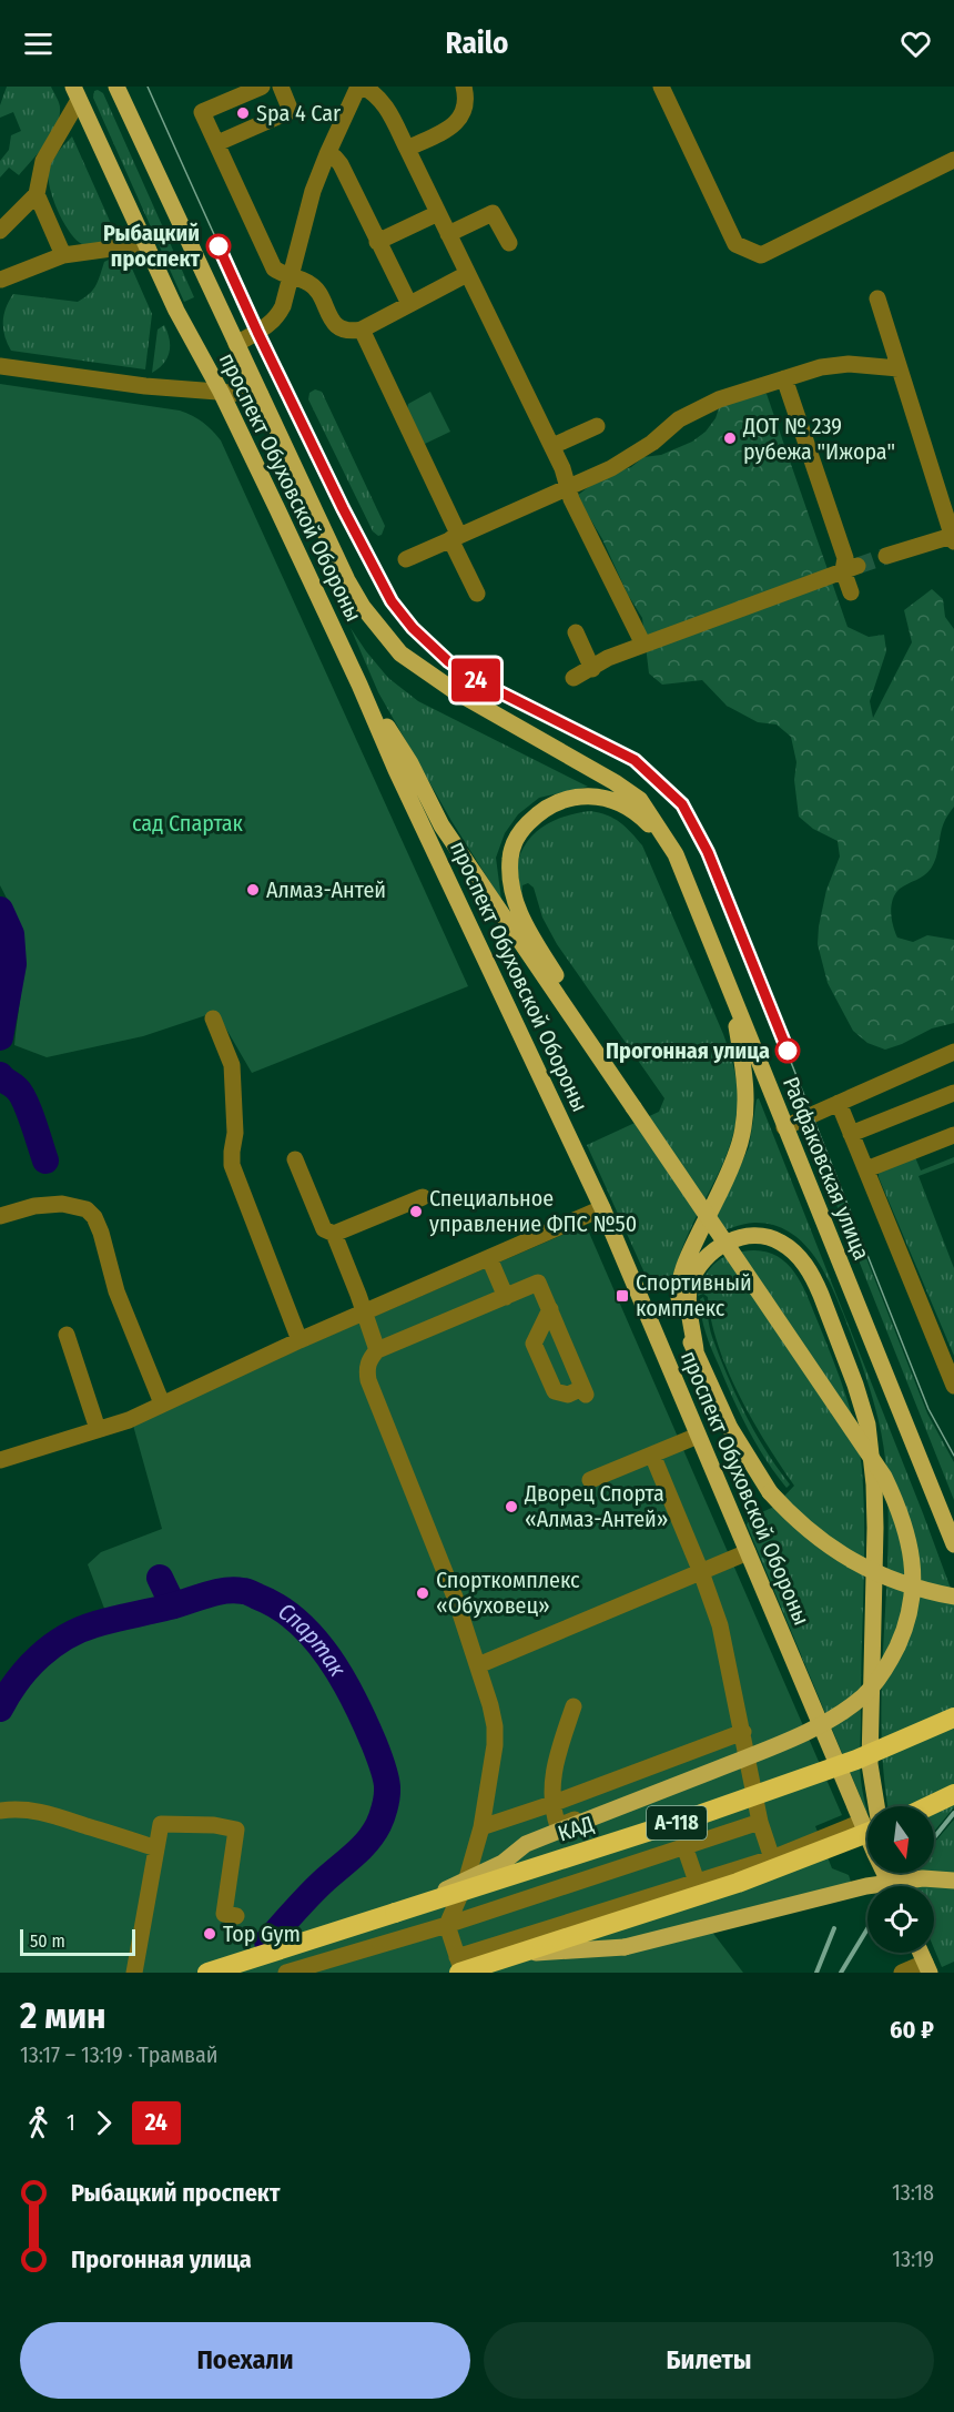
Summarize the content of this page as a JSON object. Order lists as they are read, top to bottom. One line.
{"streets":{"highway":["А-118","КАД"],"main road":["проспект Обуховской Обороны","Рабфаковская улица"]},"crossings":[["проспект Обуховской Обороны","Рабфаковская улица"]],"water":["Спартак"],"parks":["сад Спартак"],"places":{"other":["Spa 4 Car","Рыбацкий проспект","ДОТ № 239 рубежа \"Ижора\"","Алмаз-Антей","Прогонная улица","Специальное управление ФПС №50","Дворец Спорта «Алмаз-Антей»","Спорткомплекс «Обуховец»","Top Gym"],"transit":["Спортивный комплекс"]},"lines":["tram line 24"],"scale_bar":"50 m","north":"bottom","page":{"header":"Railo","on_map":"24","scale":"50 m","heading":["2 мин","13:17 – 13:19 · Трамвай","60 ₽"],"legs":["1","24"],"list":[{"name":"Рыбацкий проспект","value":"13:18"},{"name":"Прогонная улица","value":"13:19"}],"buttons":["Поехали","Билеты"]}}
